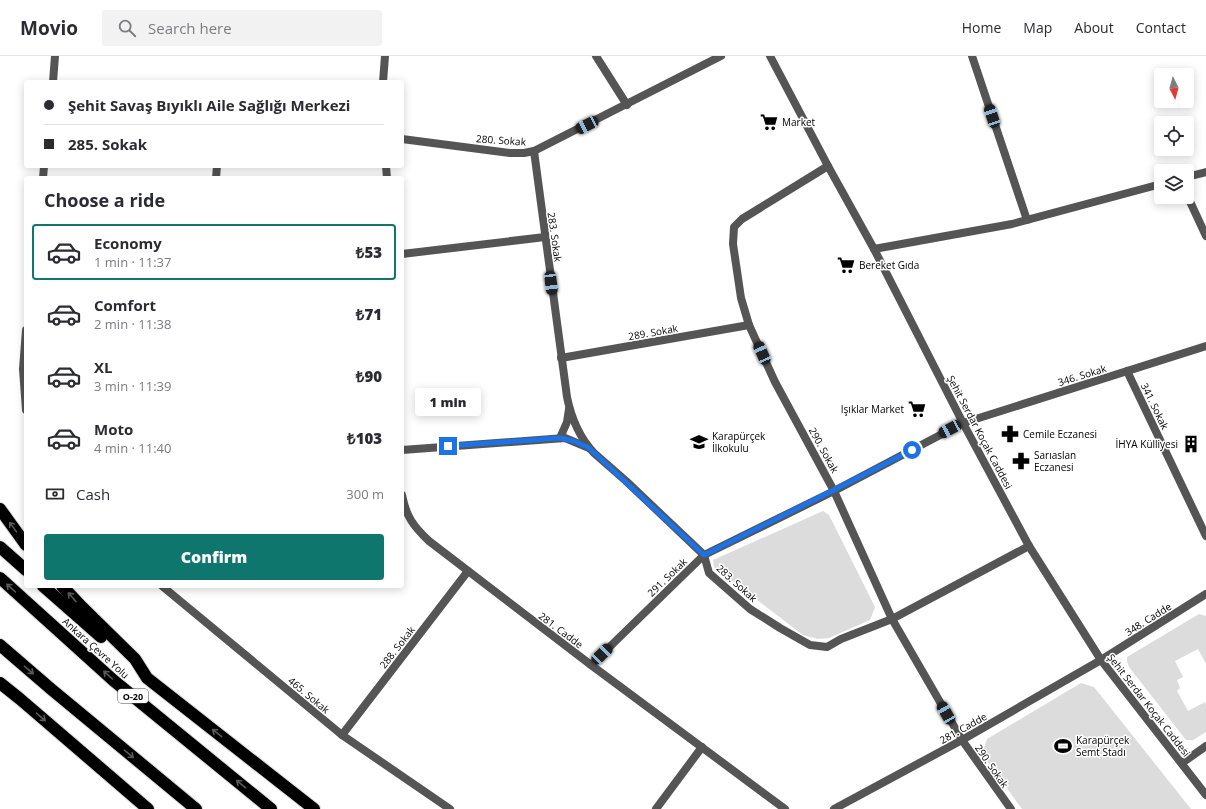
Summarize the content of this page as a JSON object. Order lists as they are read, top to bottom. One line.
{"streets":{"highway":["Ankara Çevre Yolu","O-20"],"street":["280. Sokak","283. Sokak","289. Sokak","346. Sokak","341. Sokak","Şehit Serdar Koçak Caddesi","290. Sokak","291. Sokak","348. Cadde","281. Cadde","288. Sokak","465. Sokak"]},"crossings":[["280. Sokak","283. Sokak"],["283. Sokak","289. Sokak"],["283. Sokak","Şehit Serdar Koçak Caddesi"],["283. Sokak","290. Sokak"],["283. Sokak","291. Sokak"],["289. Sokak","290. Sokak"],["346. Sokak","341. Sokak"],["346. Sokak","Şehit Serdar Koçak Caddesi"],["346. Sokak","291. Sokak"],["Şehit Serdar Koçak Caddesi","290. Sokak"],["Şehit Serdar Koçak Caddesi","291. Sokak"],["Şehit Serdar Koçak Caddesi","348. Cadde"],["Şehit Serdar Koçak Caddesi","281. Cadde"],["290. Sokak","291. Sokak"],["290. Sokak","281. Cadde"],["291. Sokak","281. Cadde"],["348. Cadde","281. Cadde"],["281. Cadde","288. Sokak"],["288. Sokak","465. Sokak"]],"places":{"supermarket":["Market","Bereket Gıda","Işıklar Market"],"pharmacy":["Cemile Eczanesi","Sarıaslan Eczanesi"],"school or university":["Karapürçek İlkokulu"],"building":["İHYA Külliyesi"],"sports":["Karapürçek Semt Stadı"]},"north":"bottom","page":{"header":"Movio","search":"Search here","nav":["Home","Map","About","Contact"],"banner":["Şehit Savaş Bıyıklı Aile Sağlığı Merkezi","285. Sokak"],"heading":"Choose a ride","list":[{"name":"Economy","note":"1 min · 11:37","value":"₺53"},{"name":"Comfort","note":"2 min · 11:38","value":"₺71"},{"name":"XL","note":"3 min · 11:39","value":"₺90"},{"name":"Moto","note":"4 min · 11:40","value":"₺103"}],"bubble":"1 min","pay":["Cash","300 m"],"buttons":"Confirm"}}
